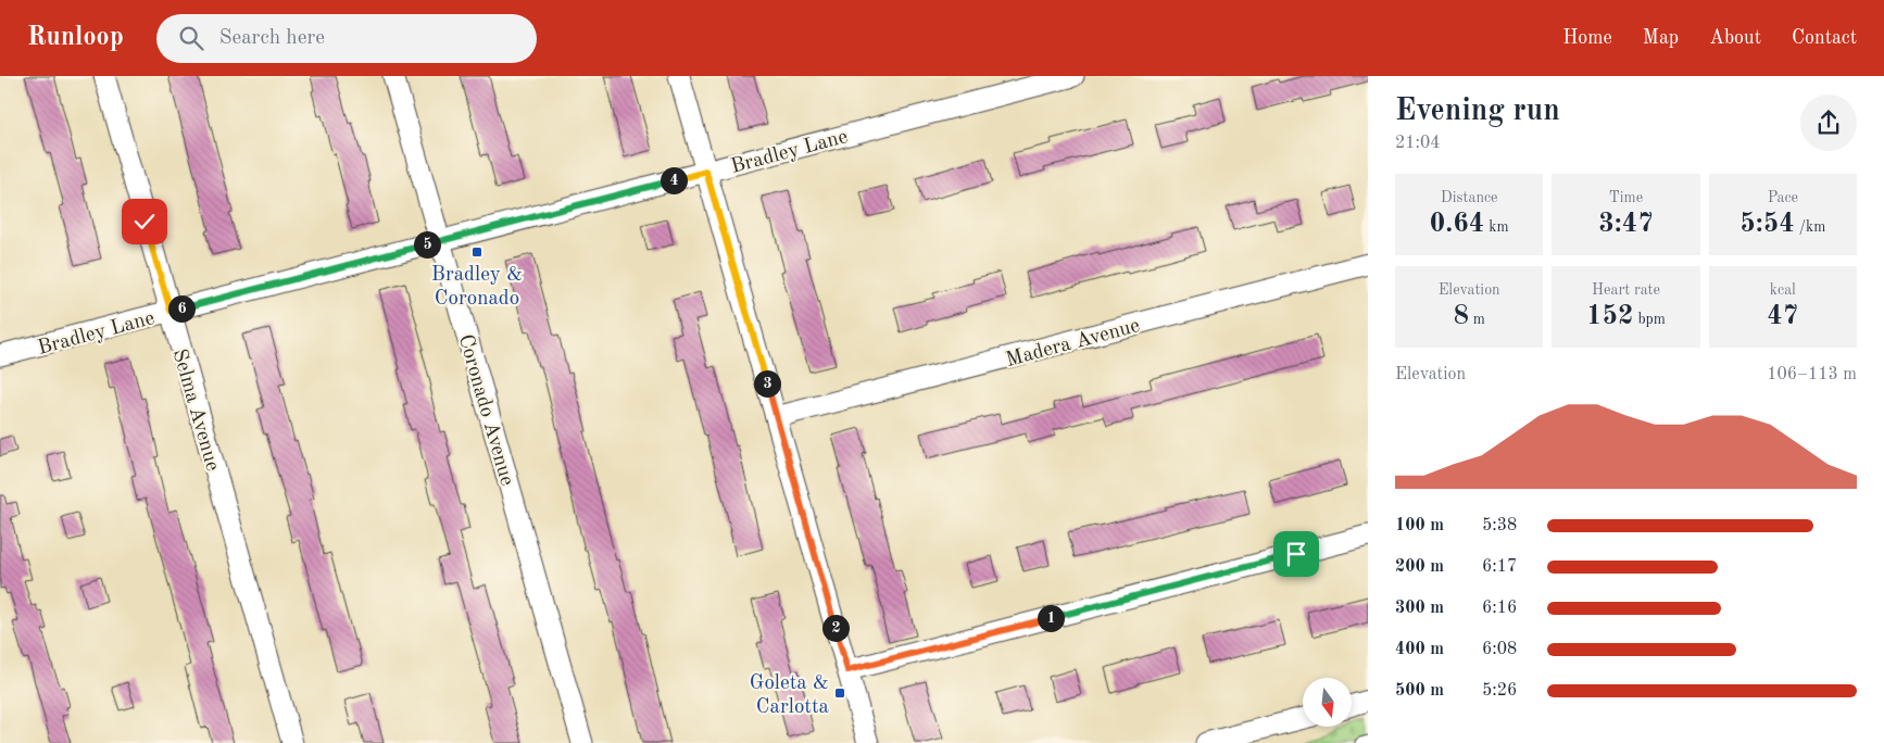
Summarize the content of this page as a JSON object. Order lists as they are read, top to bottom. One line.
{"streets":{"street":["Bradley Lane","Madera Avenue","Selma Avenue","Coronado Avenue"]},"crossings":[["Bradley Lane","Selma Avenue"],["Bradley Lane","Coronado Avenue"]],"places":{"transit":["Bradley & Coronado","Goleta & Carlotta"]},"north":"bottom","page":{"header":"Runloop","search":"Search here","nav":["Home","Map","About","Contact"],"heading":["Evening run","21:04"],"pins":["4","5","6","3","1","2"],"stats":[["Distance","0.64 km"],["Time","3:47"],["Pace","5:54 /km"],["Elevation","8 m"],["Heart rate","152 bpm"],["kcal","47"]],"chart":["Elevation","106–113 m"],"list":[{"name":"100 m","note":"5:38"},{"name":"200 m","note":"6:17"},{"name":"300 m","note":"6:16"},{"name":"400 m","note":"6:08"},{"name":"500 m","note":"5:26"}]}}
